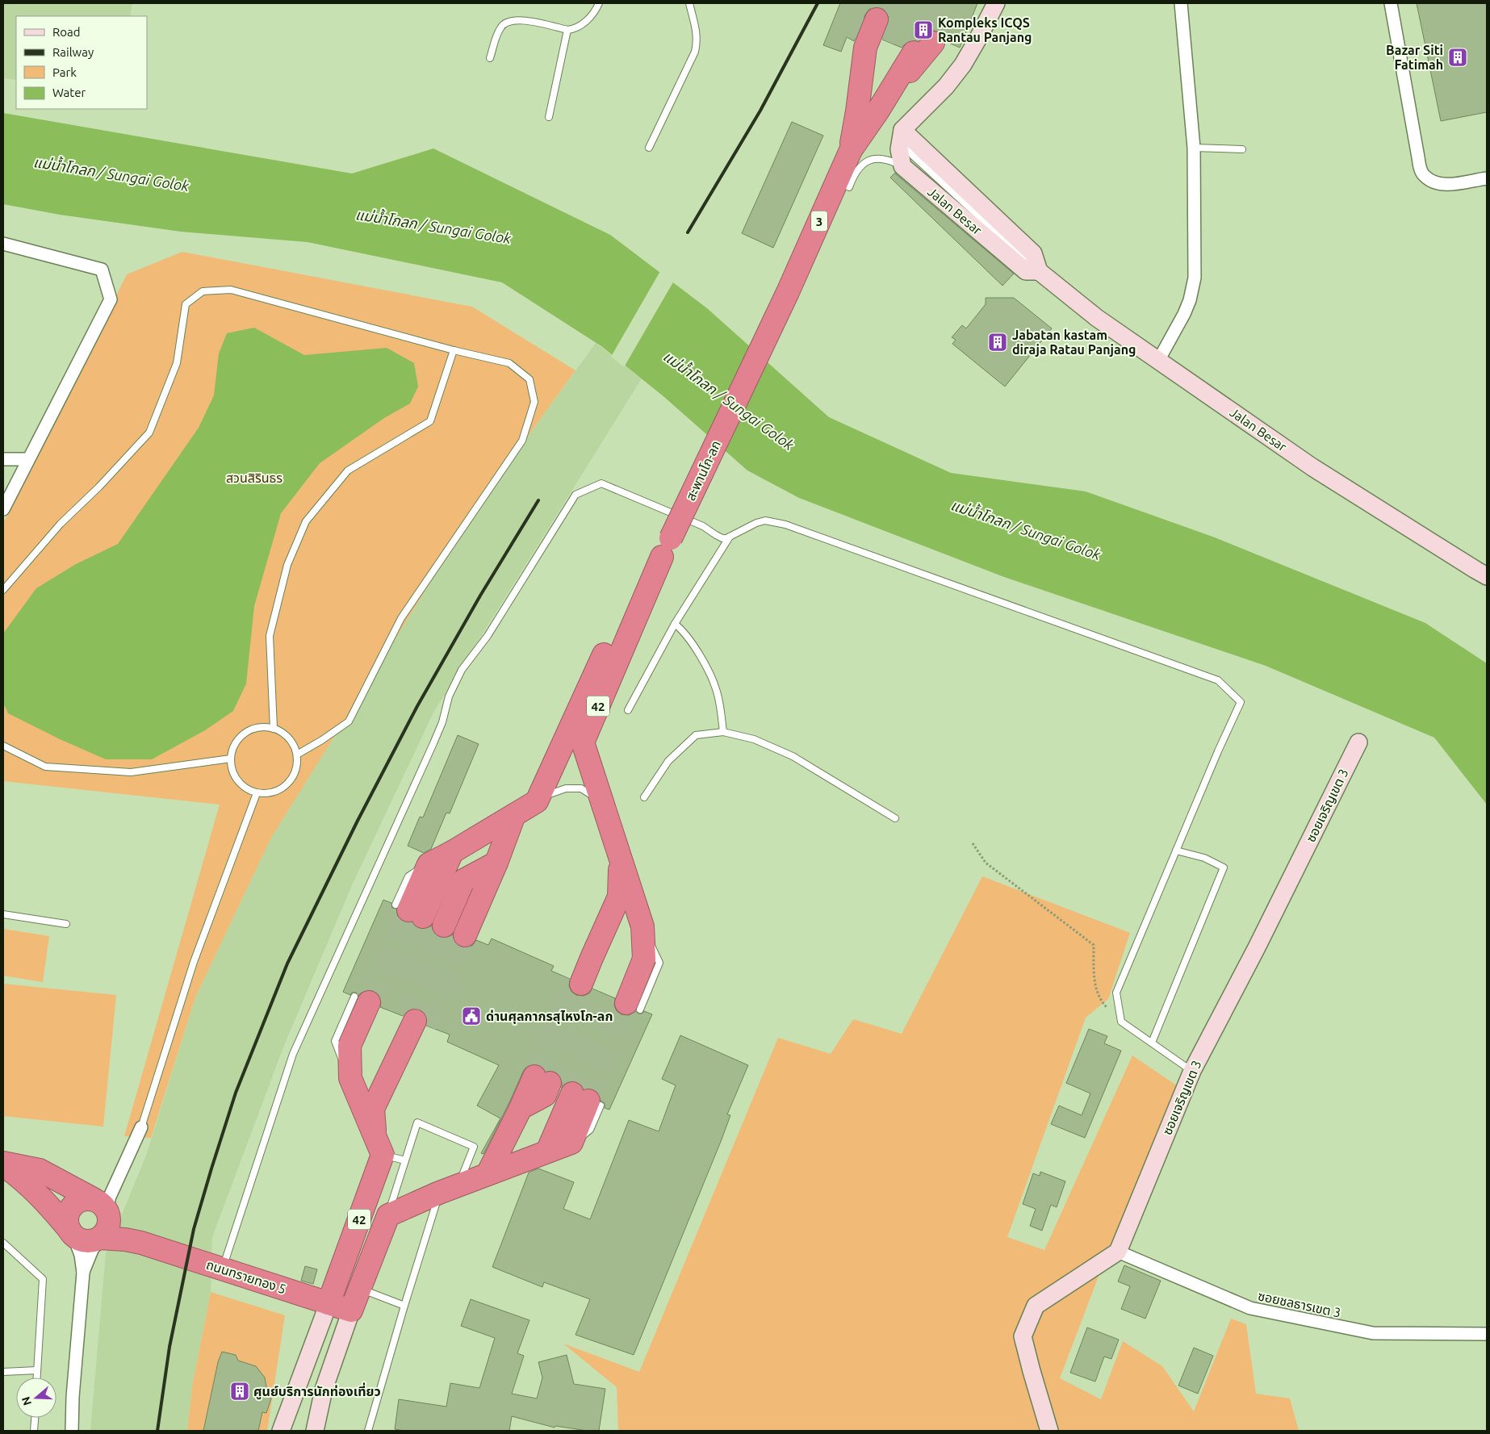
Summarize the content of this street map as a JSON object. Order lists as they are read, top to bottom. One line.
{"streets":{"highway":["3","สะพานโก-ลก","42","ถนนทรายทอง 5"],"main road":["Jalan Besar","ซอยเจริญเขต 3"],"street":["ซอยชลธารเขต 3"]},"crossings":[["3","สะพานโก-ลก"],["สะพานโก-ลก","42"],["42","ถนนทรายทอง 5"],["ซอยเจริญเขต 3","ซอยชลธารเขต 3"]],"water":["แม่น้ำโกลก / Sungai Golok"],"parks":["สวนสิรินธร"],"places":{"building":["Kompleks ICQS Rantau Panjang","Bazar Siti Fatimah","Jabatan kastam diraja Ratau Panjang","ศูนย์บริการนักท่องเที่ยว"],"public building":["ด่านศุลกากรสุไหงโก-ลก"]},"legend":["Road","Railway","Park","Water"],"north":"left"}
